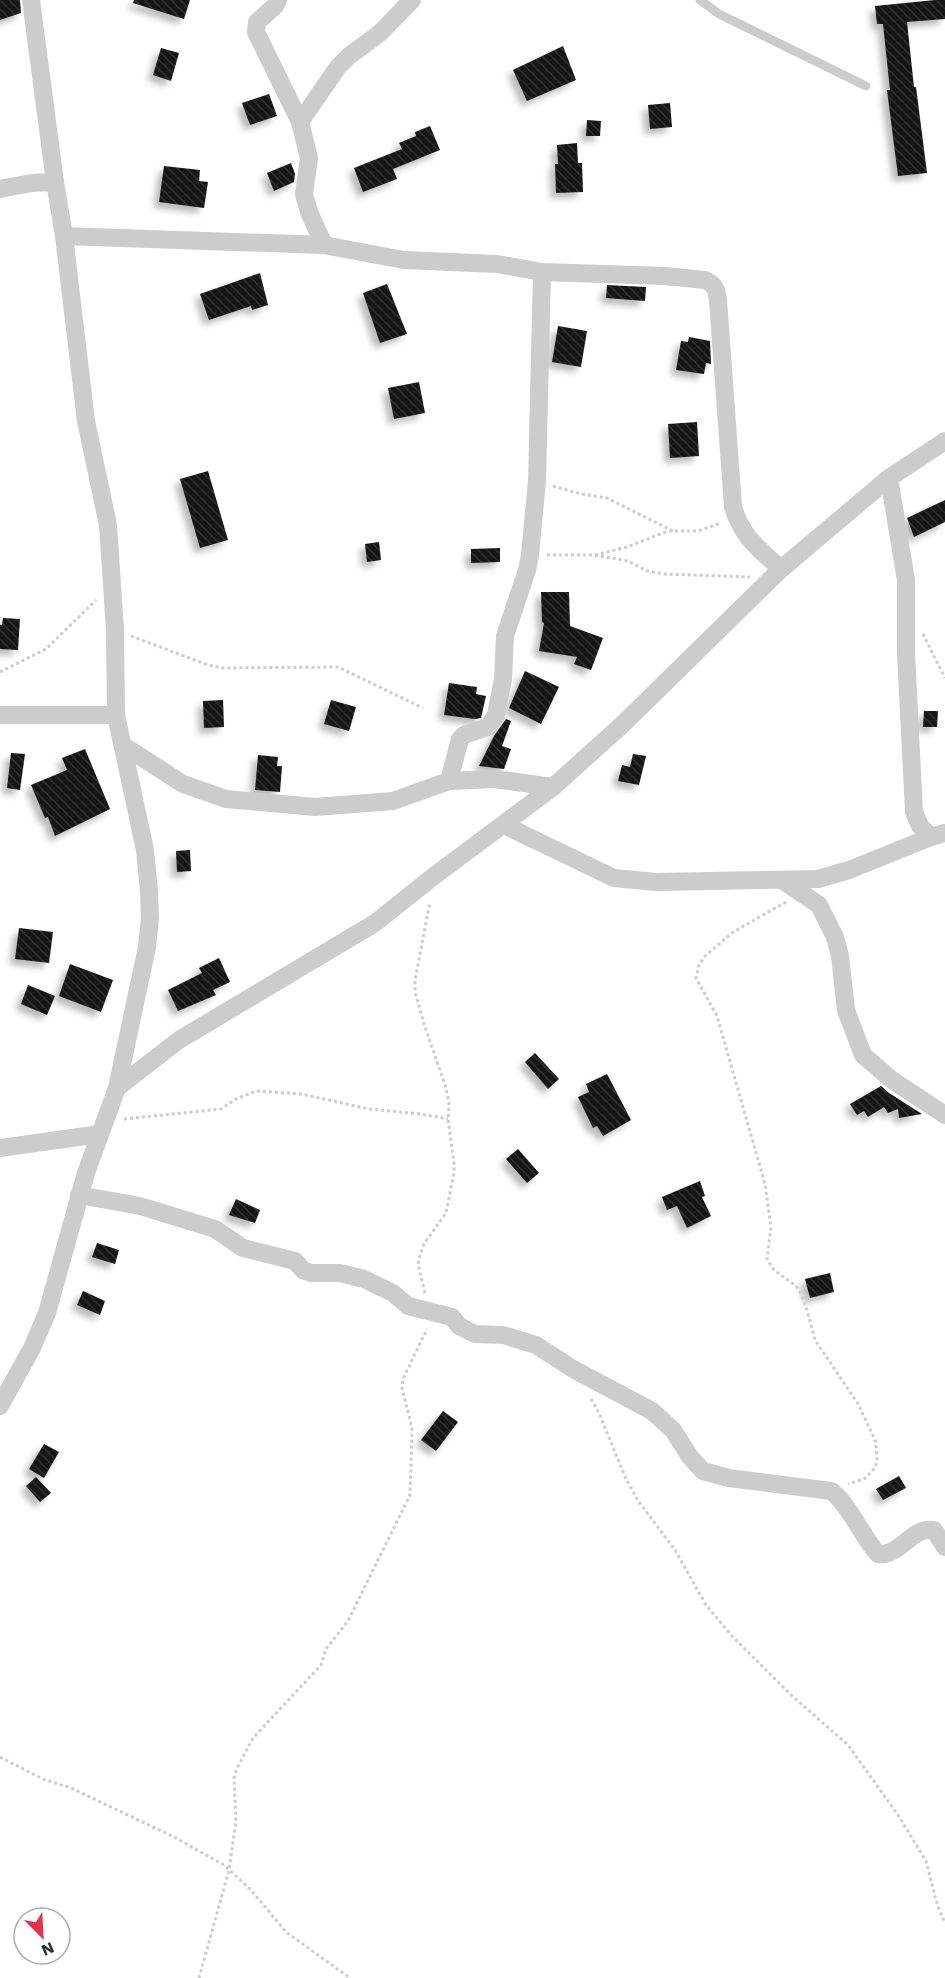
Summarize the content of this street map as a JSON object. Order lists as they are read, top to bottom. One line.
{"north":"bottom right"}
